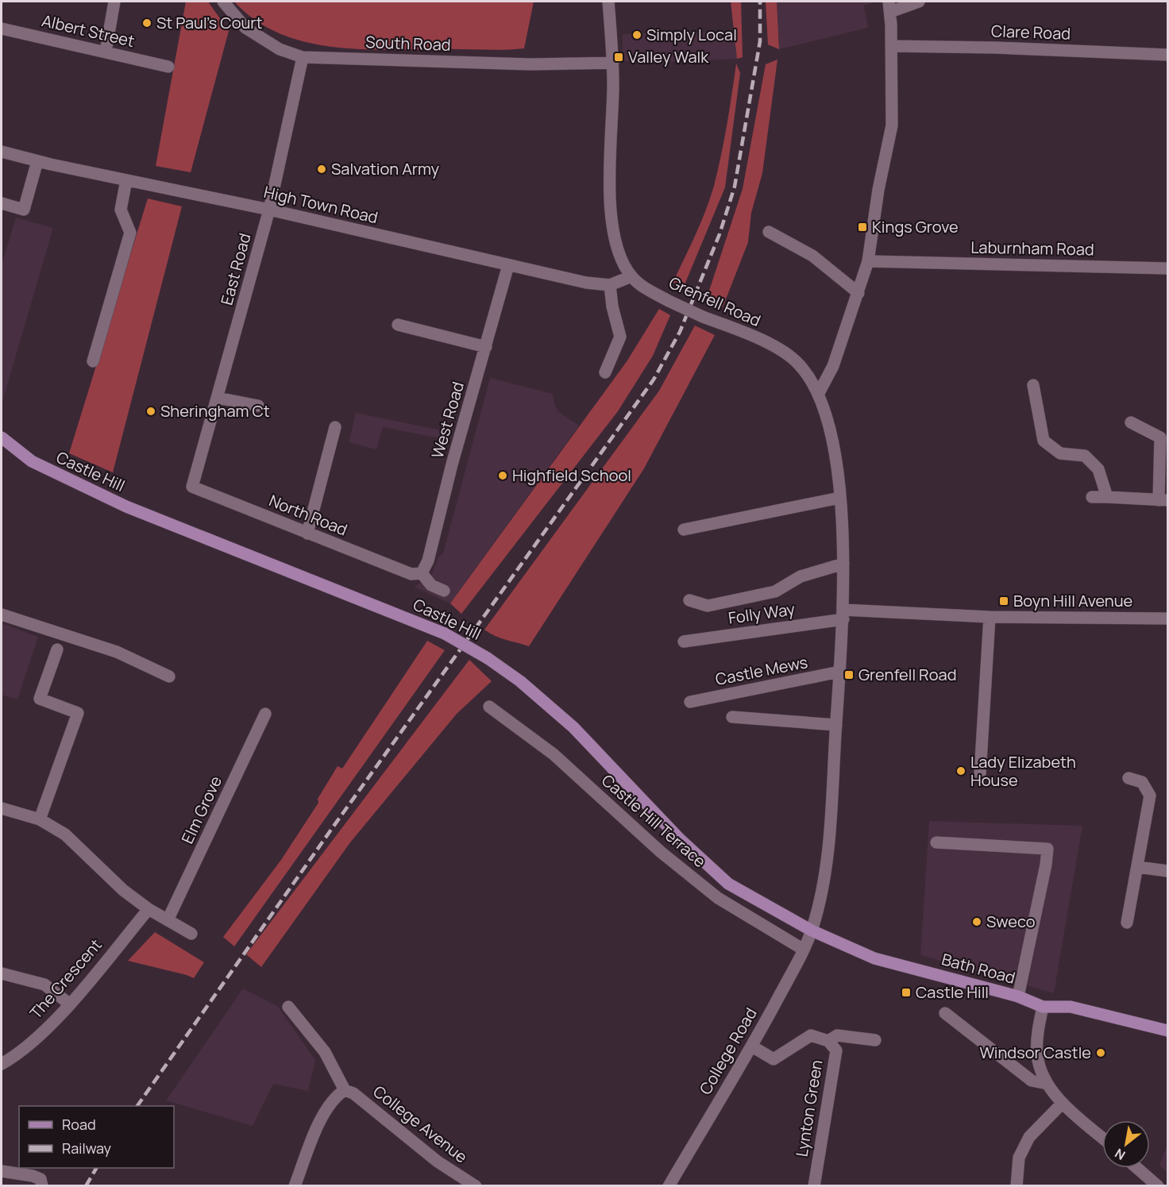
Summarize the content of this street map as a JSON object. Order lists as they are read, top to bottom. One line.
{"streets":{"main road":["Castle Hill","Bath Road"],"street":["Albert Street","Clare Road","South Road","High Town Road","Laburnham Road","East Road","Grenfell Road","West Road","North Road","Folly Way","Castle Mews","Elm Grove","Castle Hill Terrace","The Crescent","College Road","Lynton Green","College Avenue"]},"crossings":[["South Road","East Road"],["South Road","Grenfell Road"],["High Town Road","East Road"],["High Town Road","Grenfell Road"],["High Town Road","West Road"],["East Road","North Road"],["Grenfell Road","Castle Hill"],["Grenfell Road","Folly Way"],["Grenfell Road","Castle Mews"],["Grenfell Road","Bath Road"],["Grenfell Road","College Road"],["West Road","North Road"],["Castle Hill","Bath Road"],["Castle Hill","College Road"],["Castle Hill Terrace","College Road"],["Bath Road","College Road"],["College Road","Lynton Green"]],"places":{"other":["St Paul's Court","Simply Local","Salvation Army","Sheringham Ct","Highfield School","Lady Elizabeth House","Sweco","Windsor Castle"],"transit":["Valley Walk","Kings Grove","Boyn Hill Avenue","Grenfell Road","Castle Hill"]},"legend":["Road","Railway"],"north":"bottom left"}
